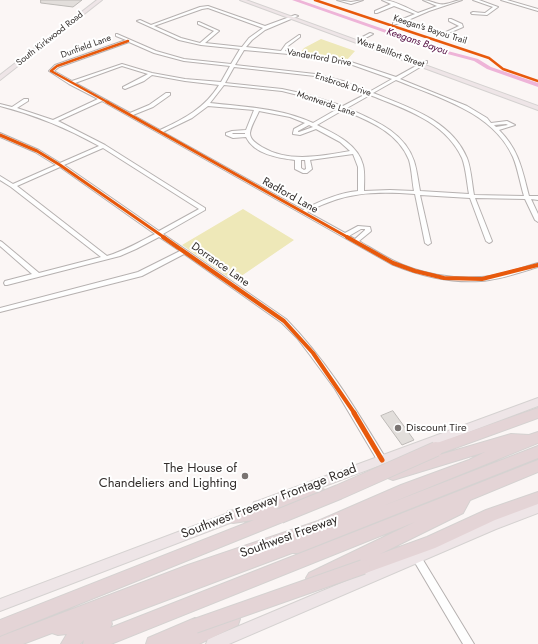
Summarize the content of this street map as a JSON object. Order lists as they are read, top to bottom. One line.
{"streets":{"highway":["Southwest Freeway"],"main road":["South Kirkwood Road","West Bellfort Street","Southwest Freeway Frontage Road"],"street":["Dunfield Lane","Vanderford Drive","Ensbrook Drive","Montverde Lane","Radford Lane","Dorrance Lane"],"cycle path":["Keegan's Bayou Trail"]},"crossings":[["Dunfield Lane","Ensbrook Drive"],["Dunfield Lane","Radford Lane"],["Montverde Lane","Radford Lane"],["Dorrance Lane","Southwest Freeway Frontage Road"]],"water":["Keegans Bayou"],"places":["Discount Tire","The House of Chandeliers and Lighting"]}
